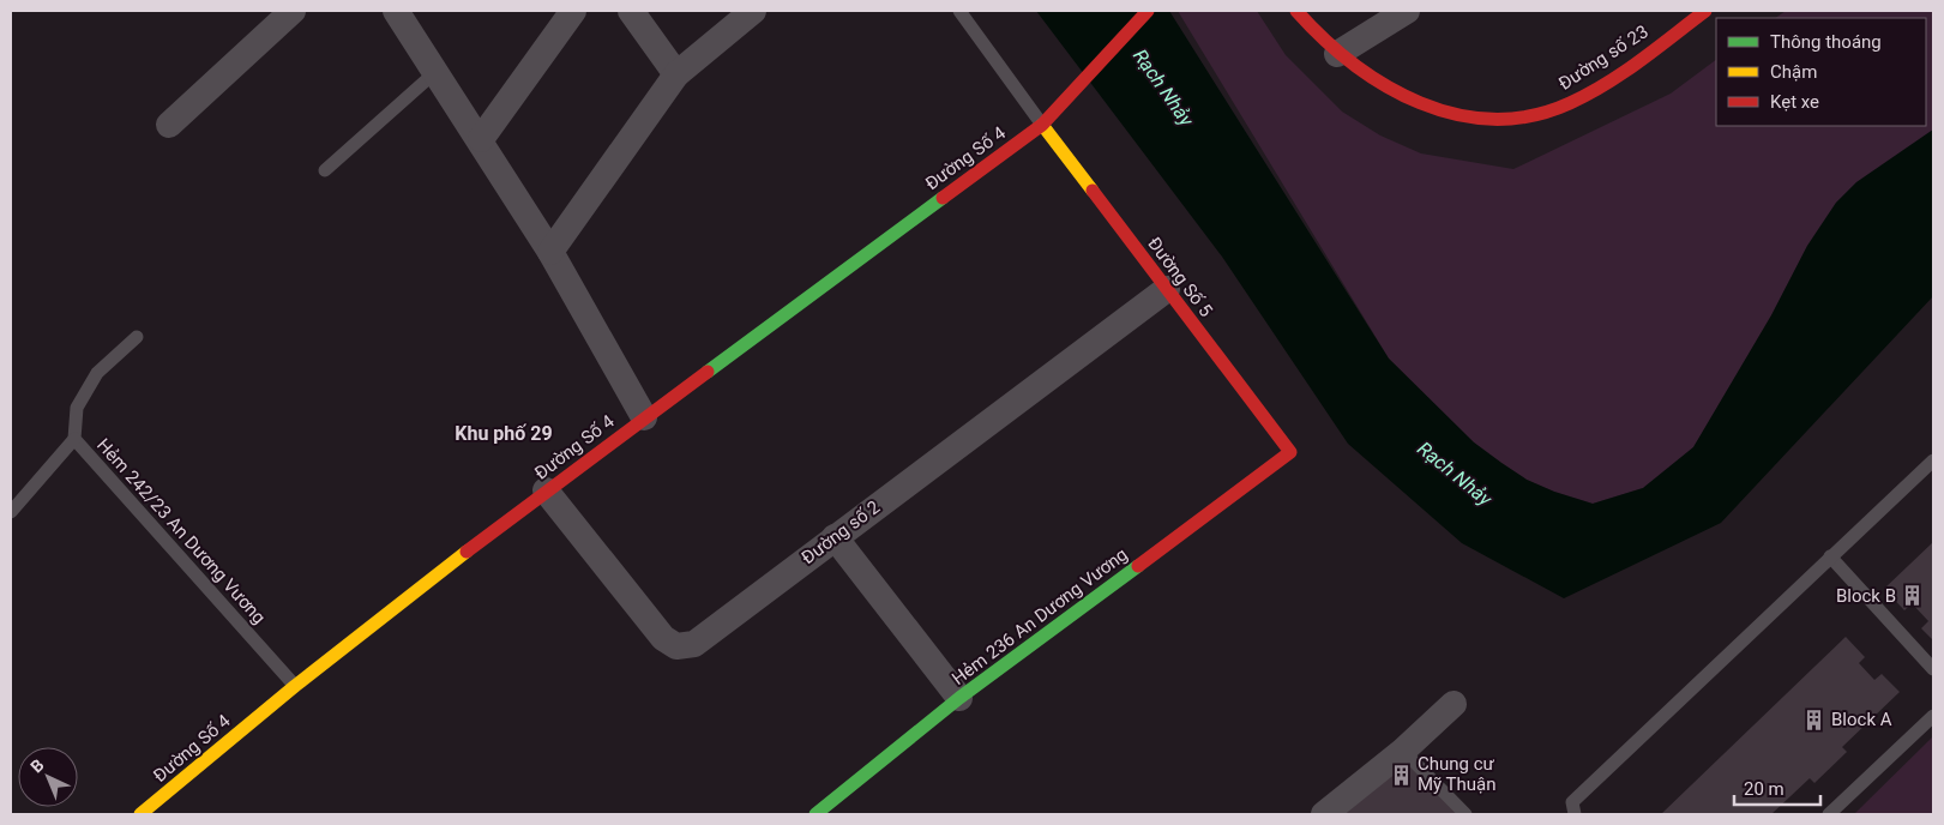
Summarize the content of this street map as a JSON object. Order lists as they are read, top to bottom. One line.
{"streets":{"street":["Đường số 23","Đường Số 4","Đường Số 5","Đường số 2","Hẻm 236 An Dương Vương"],"lane":["Hẻm 242/23 An Dương Vương"]},"crossings":[["Đường Số 4","Đường Số 5"],["Đường Số 4","Hẻm 242/23 An Dương Vương"],["Đường Số 4","Đường số 2"],["Đường Số 5","Đường số 2"],["Đường Số 5","Hẻm 236 An Dương Vương"]],"districts":["Khu phố 29"],"water":["Rạch Nhảy"],"places":{"building":["Block B","Block A","Chung cư Mỹ Thuận"]},"legend":["Thông thoáng","Chậm","Kẹt xe"],"scale_bar":"20 m","north":"top left"}
